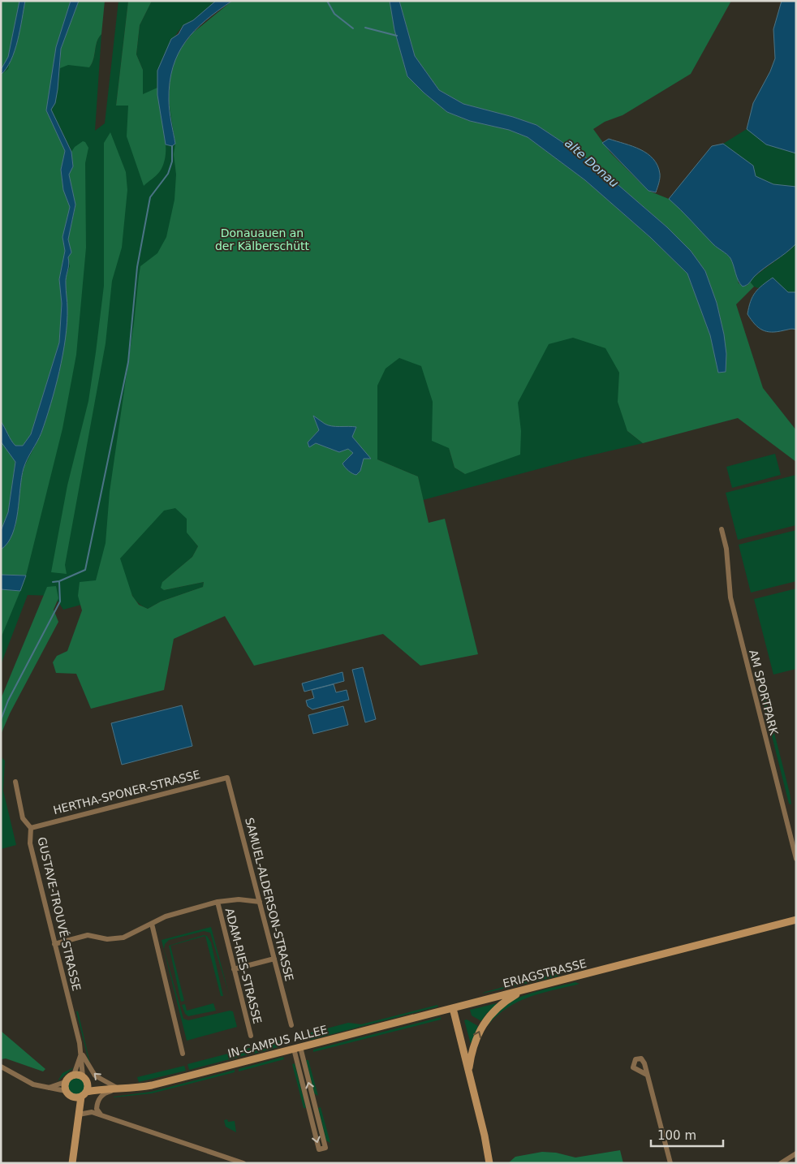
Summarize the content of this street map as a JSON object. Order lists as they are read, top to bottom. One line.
{"streets":{"street":["AM SPORTPARK","HERTHA-SPONER-STRASSE","SAMUEL-ALDERSON-STRASSE","GUSTAVE-TROUVÉ-STRASSE","ADAM-RIES-STRASSE","ERIAGSTRASSE","IN-CAMPUS ALLEE"]},"crossings":[["HERTHA-SPONER-STRASSE","SAMUEL-ALDERSON-STRASSE"],["HERTHA-SPONER-STRASSE","GUSTAVE-TROUVÉ-STRASSE"],["GUSTAVE-TROUVÉ-STRASSE","IN-CAMPUS ALLEE"],["ERIAGSTRASSE","IN-CAMPUS ALLEE"]],"water":["alte Donau"],"parks":["Donauauen an der Kälberschütt"],"scale_bar":"100 m"}
